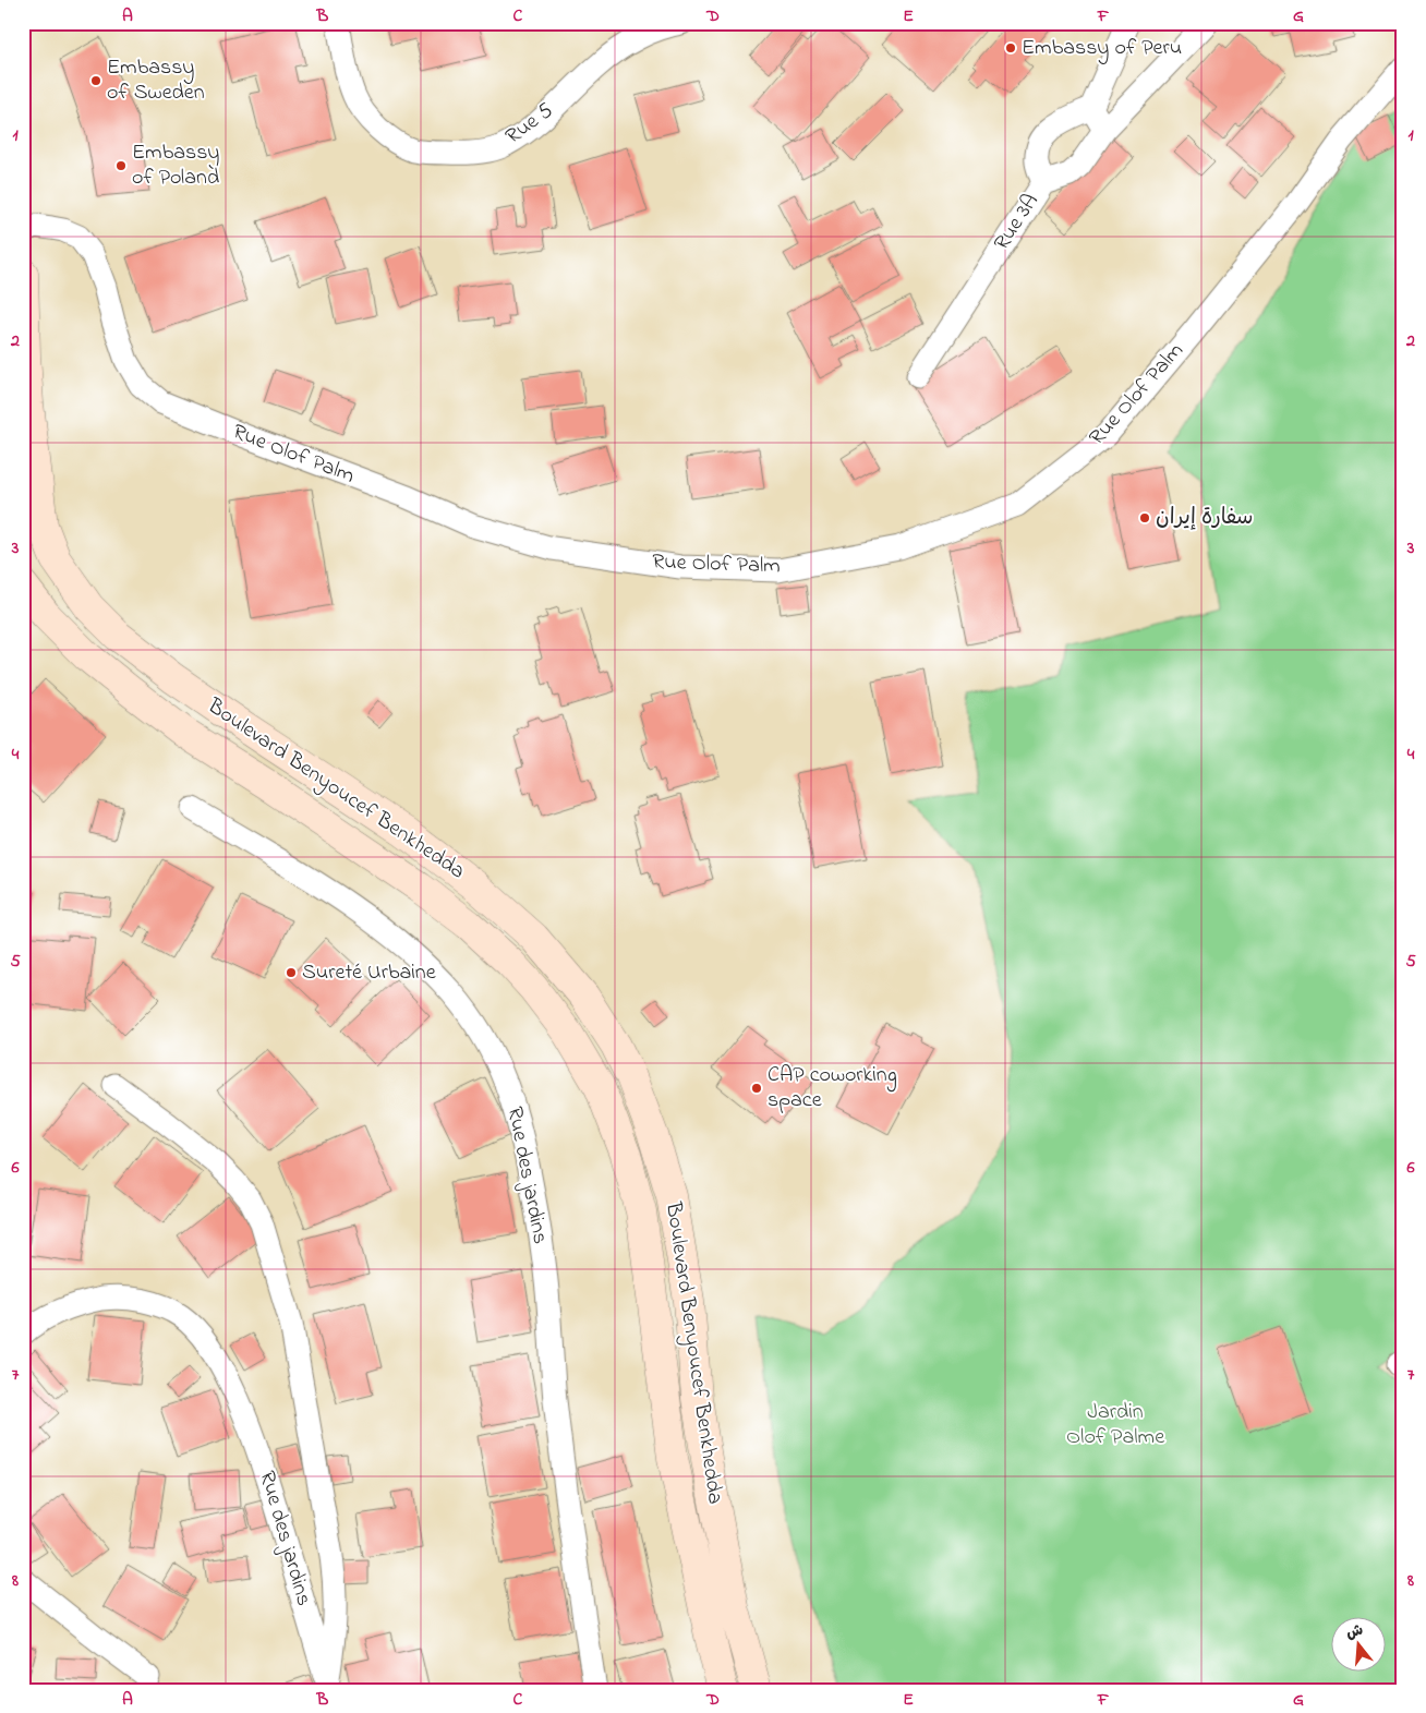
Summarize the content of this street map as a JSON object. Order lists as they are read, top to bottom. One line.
{"streets":{"main road":["Boulevard Benyoucef Benkhedda"],"street":["Rue 5","Rue 3A","Rue Olof Palm","Rue des jardins"]},"parks":["Jardin Olof Palme"],"places":["Embassy of Peru","Embassy of Sweden","Embassy of Poland","سفارة إيران","Sureté Urbaine","CAP coworking space"],"north":"top","grid":{"columns":["A","B","C","D","E","F","G"],"rows":["1","2","3","4","5","6","7","8"]}}
